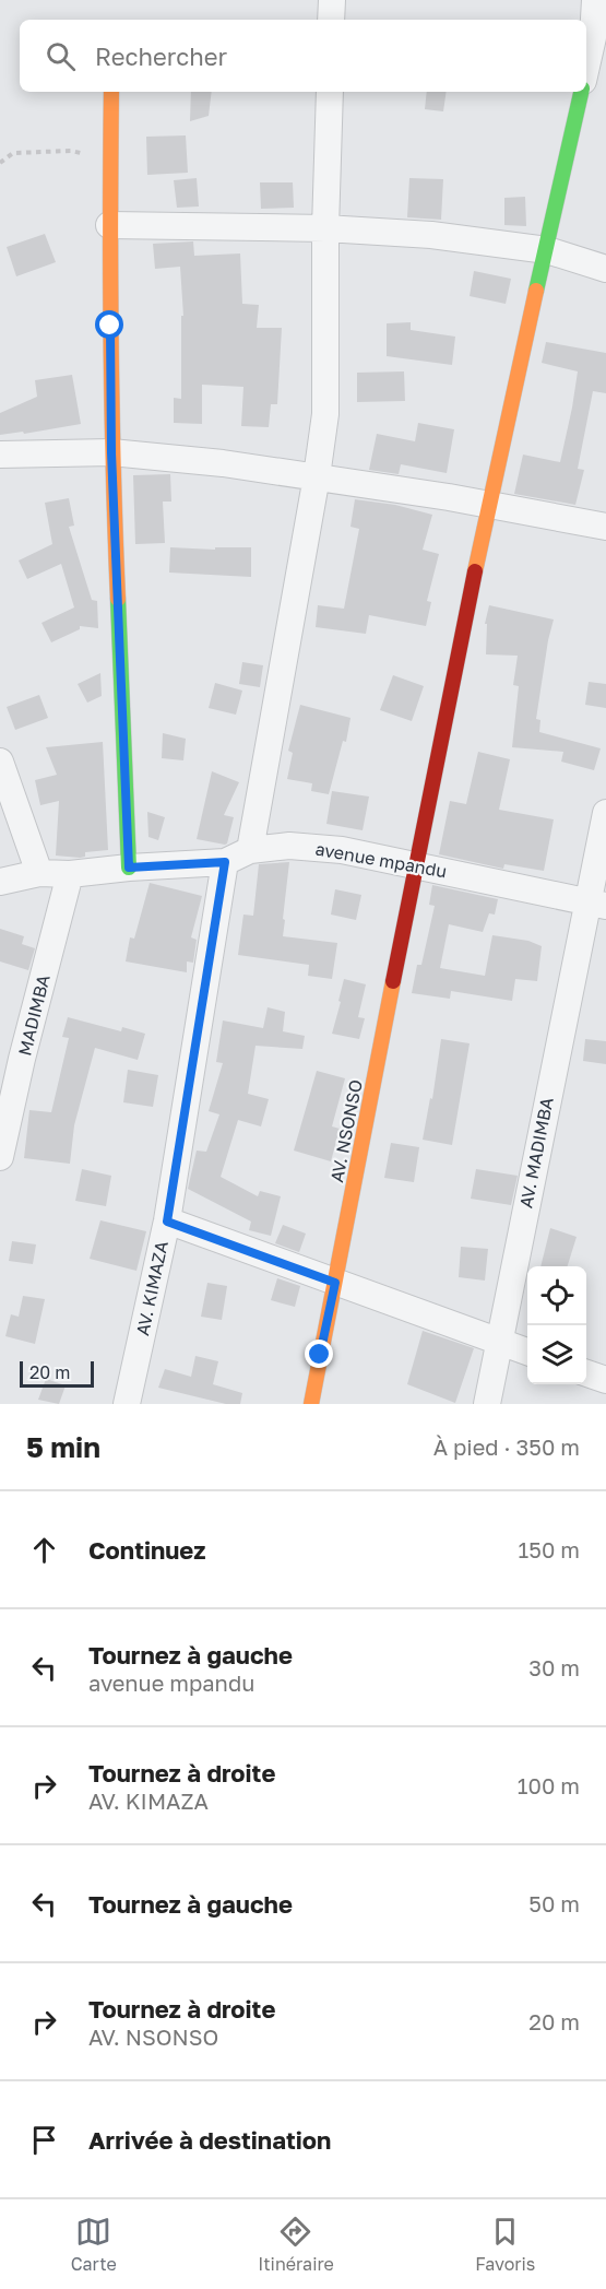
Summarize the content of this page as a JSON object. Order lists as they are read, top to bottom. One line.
{"streets":{"street":["avenue mpandu","MADIMBA","AV. NSONSO","AV. MADIMBA","AV. KIMAZA"]},"crossings":[["avenue mpandu","MADIMBA"],["avenue mpandu","AV. NSONSO"],["avenue mpandu","AV. MADIMBA"],["avenue mpandu","AV. KIMAZA"]],"scale_bar":"20 m","page":{"search":"Rechercher","scale":"20 m","heading":["5 min","À pied · 350 m"],"list":[["Continuez","150 m"],["Tournez à gauche","avenue mpandu","30 m"],["Tournez à droite","AV. KIMAZA","100 m"],["Tournez à gauche","50 m"],["Tournez à droite","AV. NSONSO","20 m"],"Arrivée à destination"],"nav":["Carte","Itinéraire","Favoris"]}}
